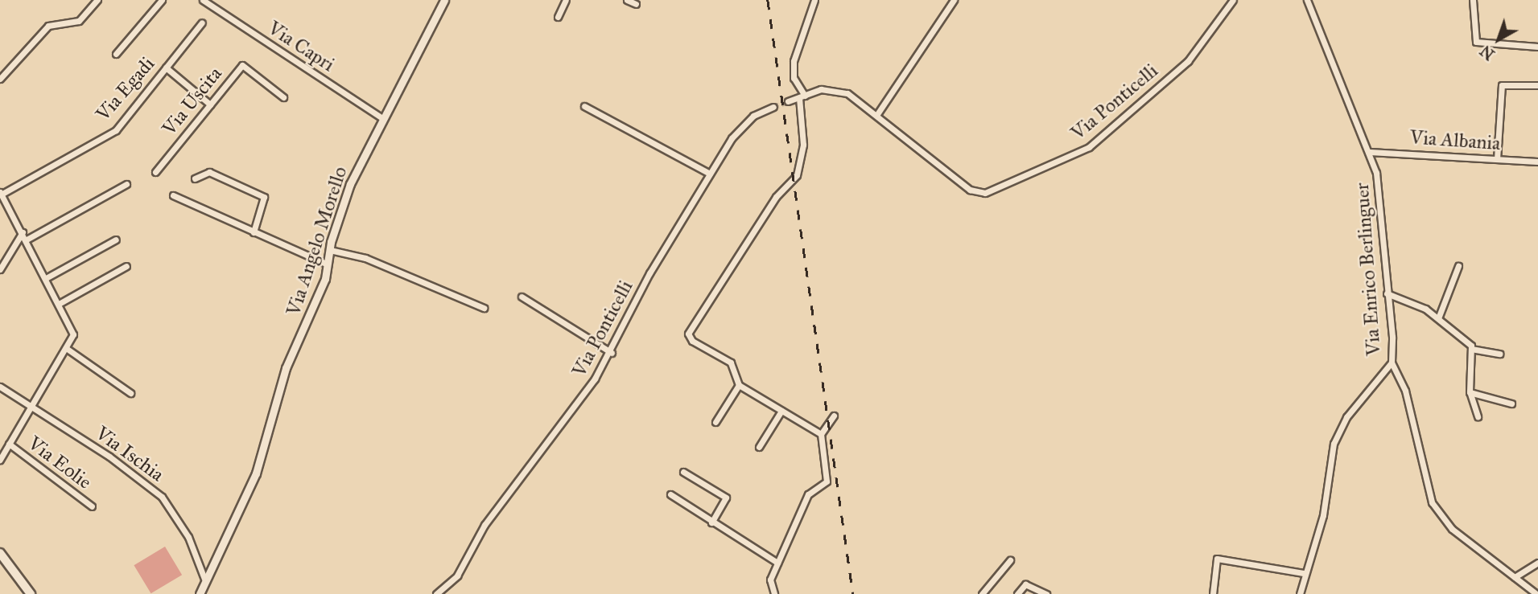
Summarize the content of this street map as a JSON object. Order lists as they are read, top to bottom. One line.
{"streets":{"street":["Via Capri","Via Egadi","Via Uscita","Via Ponticelli","Via Albania","Via Angelo Morello","Via Enrico Berlinguer","Via Ischia","Via Eolie"]},"crossings":[["Via Capri","Via Angelo Morello"],["Via Albania","Via Enrico Berlinguer"],["Via Angelo Morello","Via Ischia"]],"north":"bottom left"}
